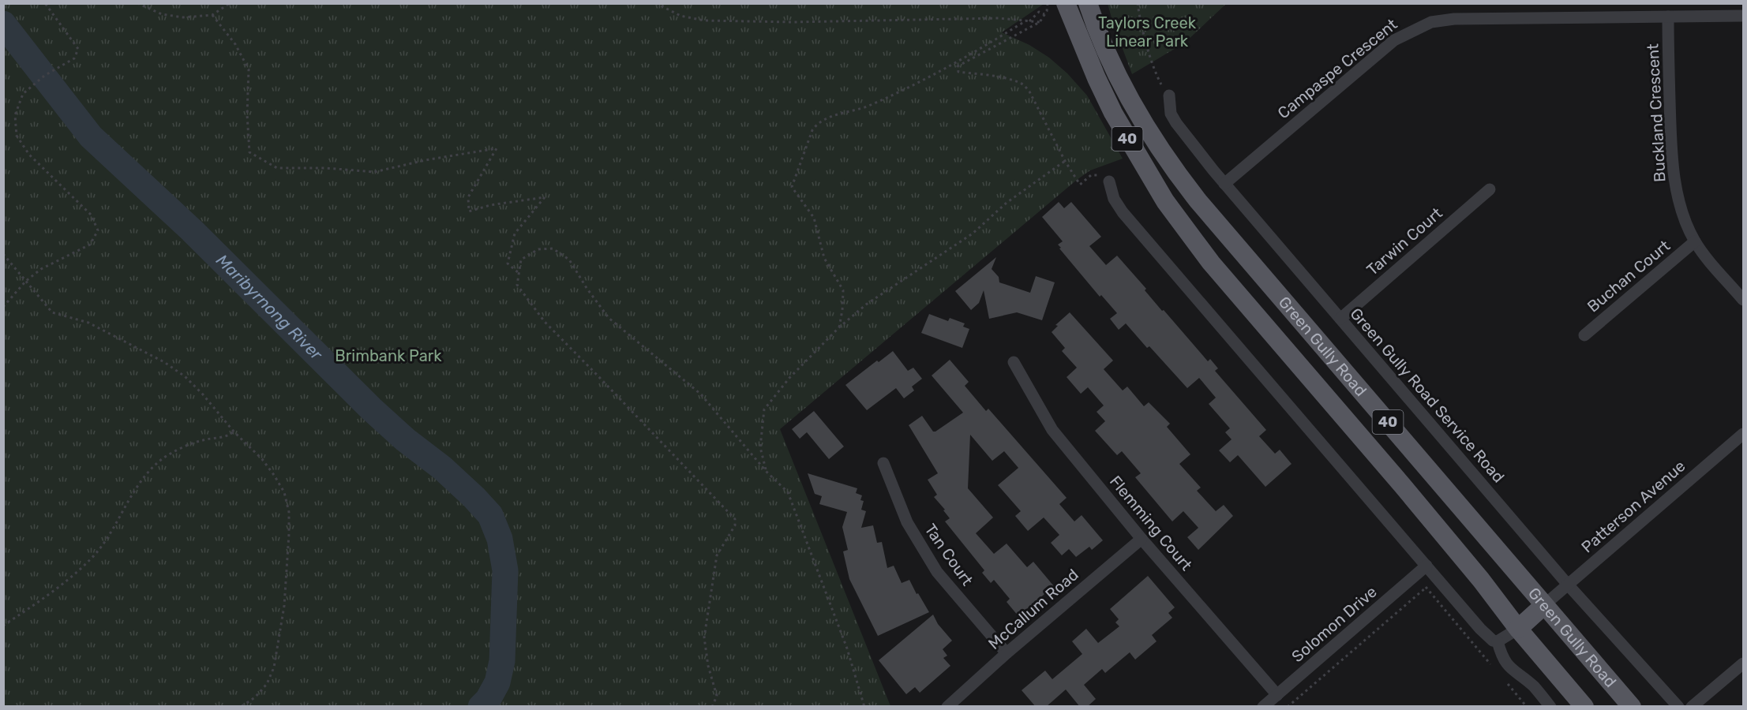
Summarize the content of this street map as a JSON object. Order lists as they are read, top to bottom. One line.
{"streets":{"main road":["40","Green Gully Road"],"street":["Campaspe Crescent","Buckland Crescent","Tarwin Court","Buchan Court","Green Gully Road Service Road","Patterson Avenue","Flemming Court","Tan Court","McCallum Road","Solomon Drive"]},"crossings":[["Campaspe Crescent","Buckland Crescent"],["Campaspe Crescent","Green Gully Road Service Road"],["Buckland Crescent","Buchan Court"],["Tarwin Court","Green Gully Road Service Road"],["Green Gully Road","Patterson Avenue"],["Green Gully Road Service Road","Patterson Avenue"],["Flemming Court","McCallum Road"],["Flemming Court","Solomon Drive"],["Tan Court","McCallum Road"]],"water":["Maribyrnong River"],"parks":["Taylors Creek Linear Park","Brimbank Park"]}
